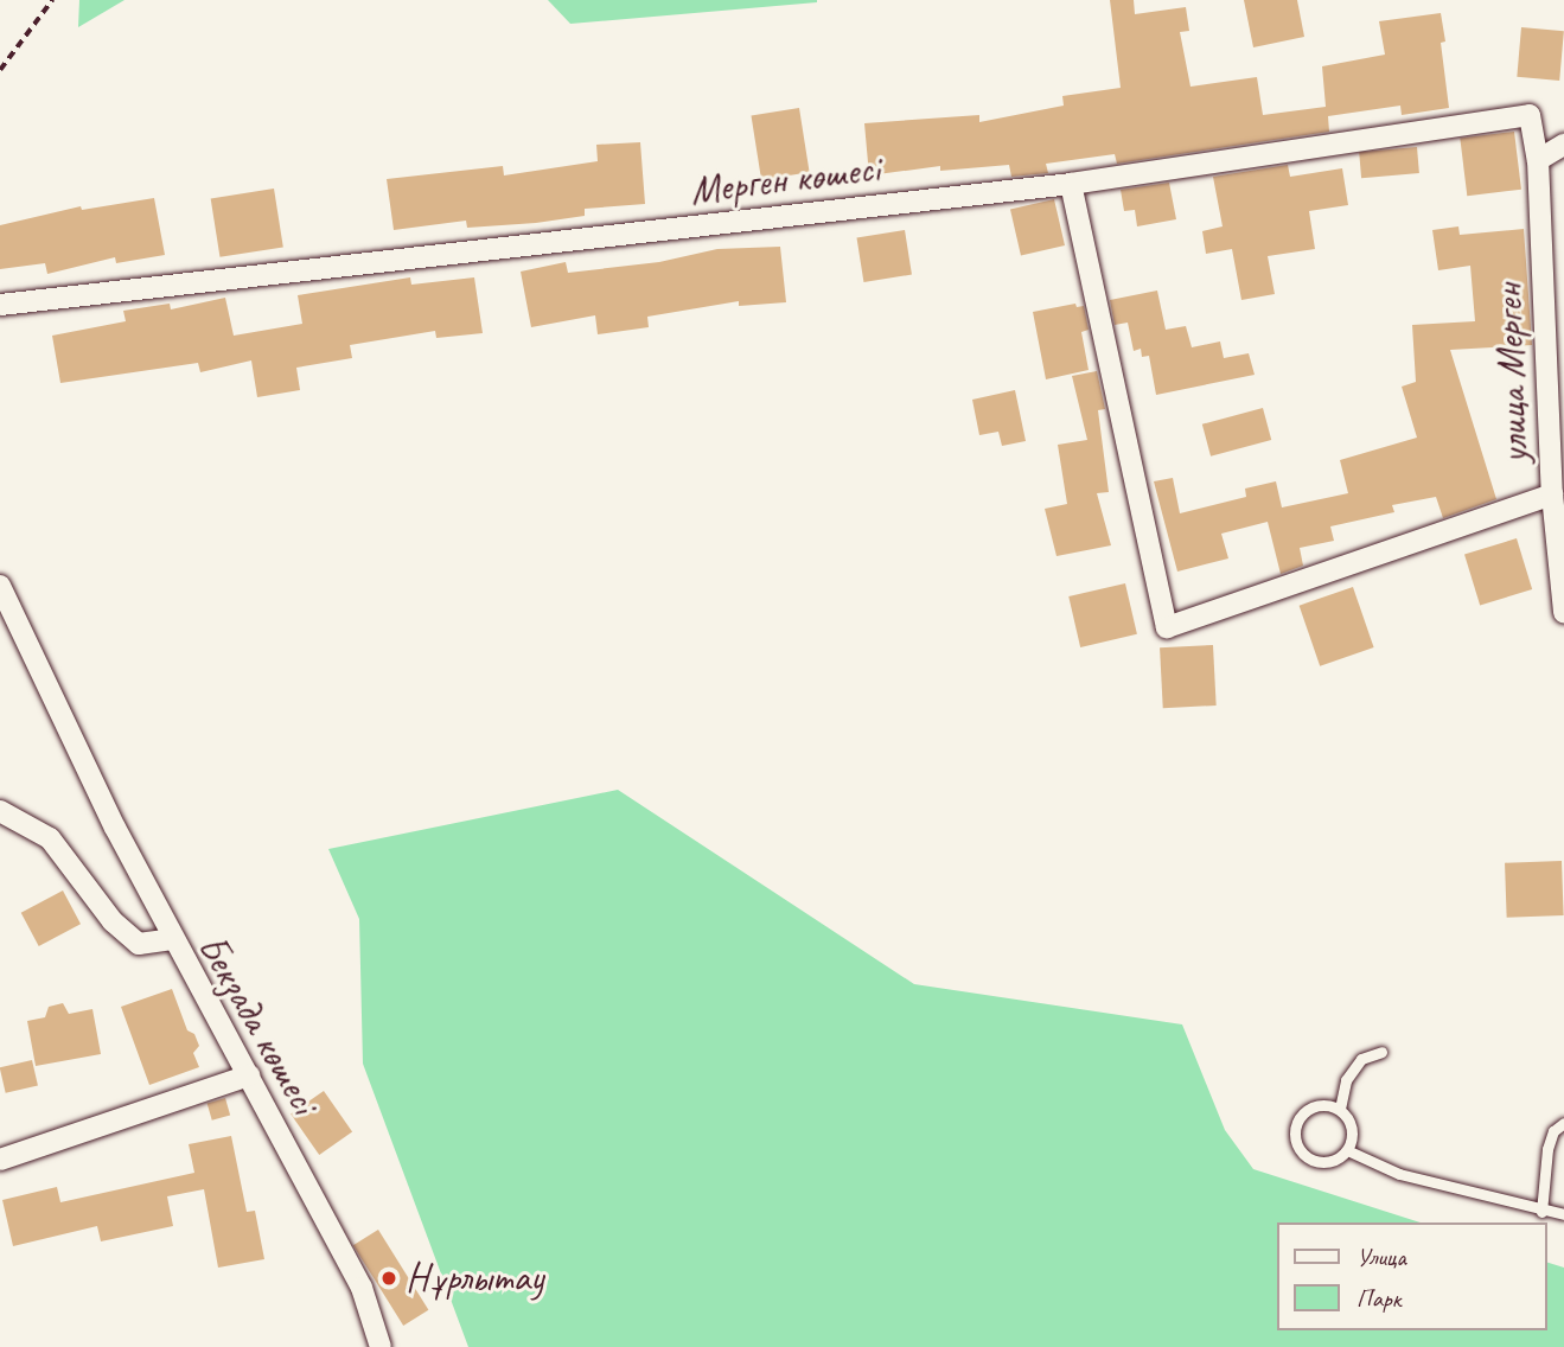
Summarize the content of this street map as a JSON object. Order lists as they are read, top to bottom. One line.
{"streets":{"street":["Мерген көшесі","улица Мерген","Бекзада көшесі"]},"crossings":[["Мерген көшесі","улица Мерген"]],"places":["Нұрлытау"],"legend":["Улица","Парк"]}
